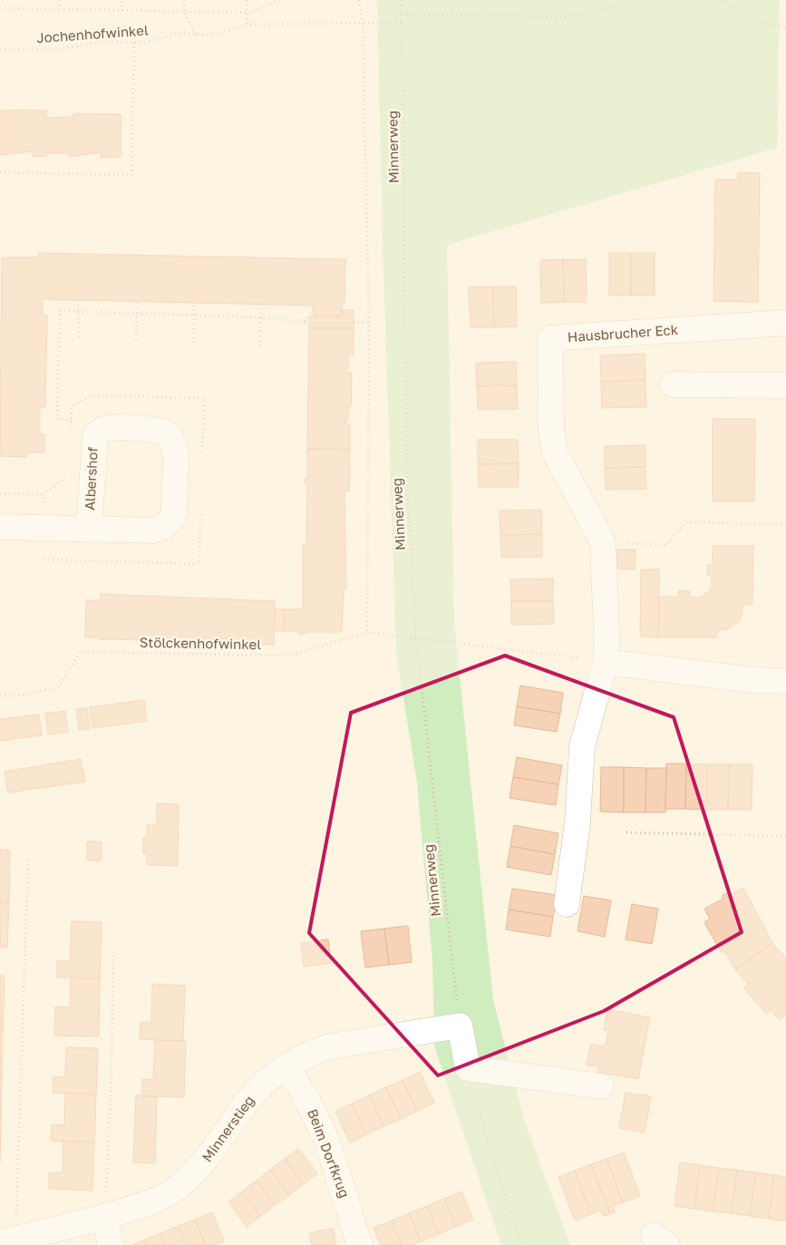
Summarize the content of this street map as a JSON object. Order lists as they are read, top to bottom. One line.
{"streets":{"street":["Hausbrucher Eck","Albershof","Minnerstieg","Beim Dorfkrug"],"path":["Jochenhofwinkel","Minnerweg","Stölckenhofwinkel"]},"crossings":[["Jochenhofwinkel","Minnerweg"],["Minnerweg","Stölckenhofwinkel"],["Minnerweg","Minnerstieg"],["Hausbrucher Eck","Stölckenhofwinkel"],["Minnerstieg","Beim Dorfkrug"]]}
